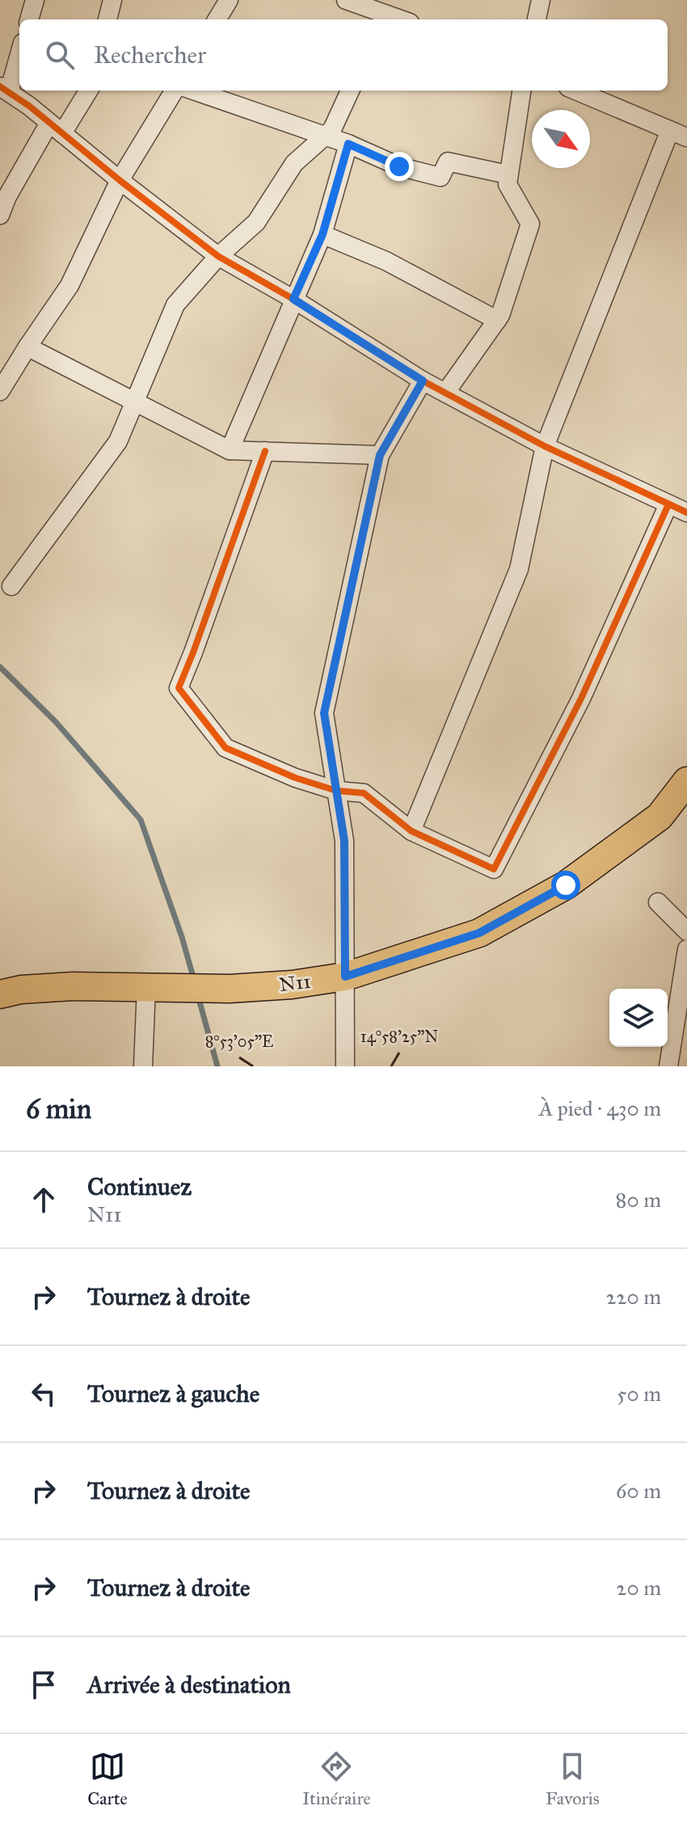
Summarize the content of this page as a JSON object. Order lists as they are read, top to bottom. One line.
{"streets":{"main road":["N11"]},"north":"bottom right","page":{"search":"Rechercher","heading":["6 min","À pied · 430 m"],"list":[["Continuez","N11","80 m"],["Tournez à droite","220 m"],["Tournez à gauche","50 m"],["Tournez à droite","60 m"],["Tournez à droite","20 m"],"Arrivée à destination"],"nav":["Carte","Itinéraire","Favoris"]},"coordinates":["14°58'25\"N","8°53'05\"E"]}
